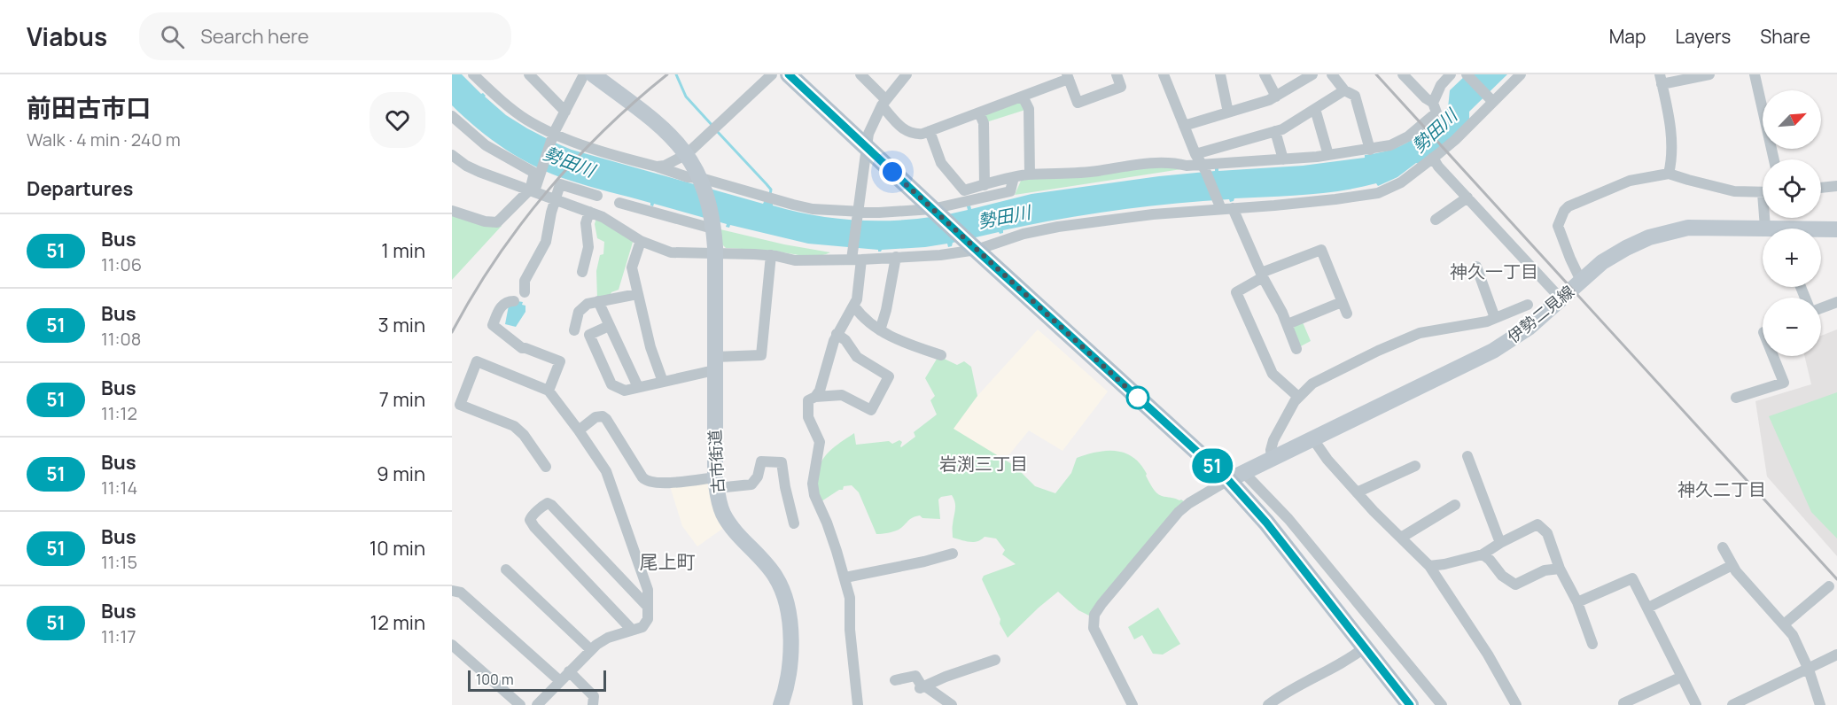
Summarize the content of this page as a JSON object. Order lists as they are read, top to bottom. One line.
{"streets":{"street":["伊勢二見線","古市街道"]},"districts":["神久一丁目","岩渕三丁目","神久二丁目","尾上町"],"water":["勢田川"],"lines":["bus line 51"],"scale_bar":"100 m","north":"top right","page":{"header":"Viabus","search":"Search here","nav":["Map","Layers","Share"],"heading":[["前田古市口","Walk · 4 min · 240 m"],"Departures"],"on_map":"51","map_buttons":["+","−"],"list":[{"mark":"51","name":"Bus","note":"11:06","value":"1 min"},{"mark":"51","name":"Bus","note":"11:08","value":"3 min"},{"mark":"51","name":"Bus","note":"11:12","value":"7 min"},{"mark":"51","name":"Bus","note":"11:14","value":"9 min"},{"mark":"51","name":"Bus","note":"11:15","value":"10 min"},{"mark":"51","name":"Bus","note":"11:17","value":"12 min"}],"scale":"100 m"}}
